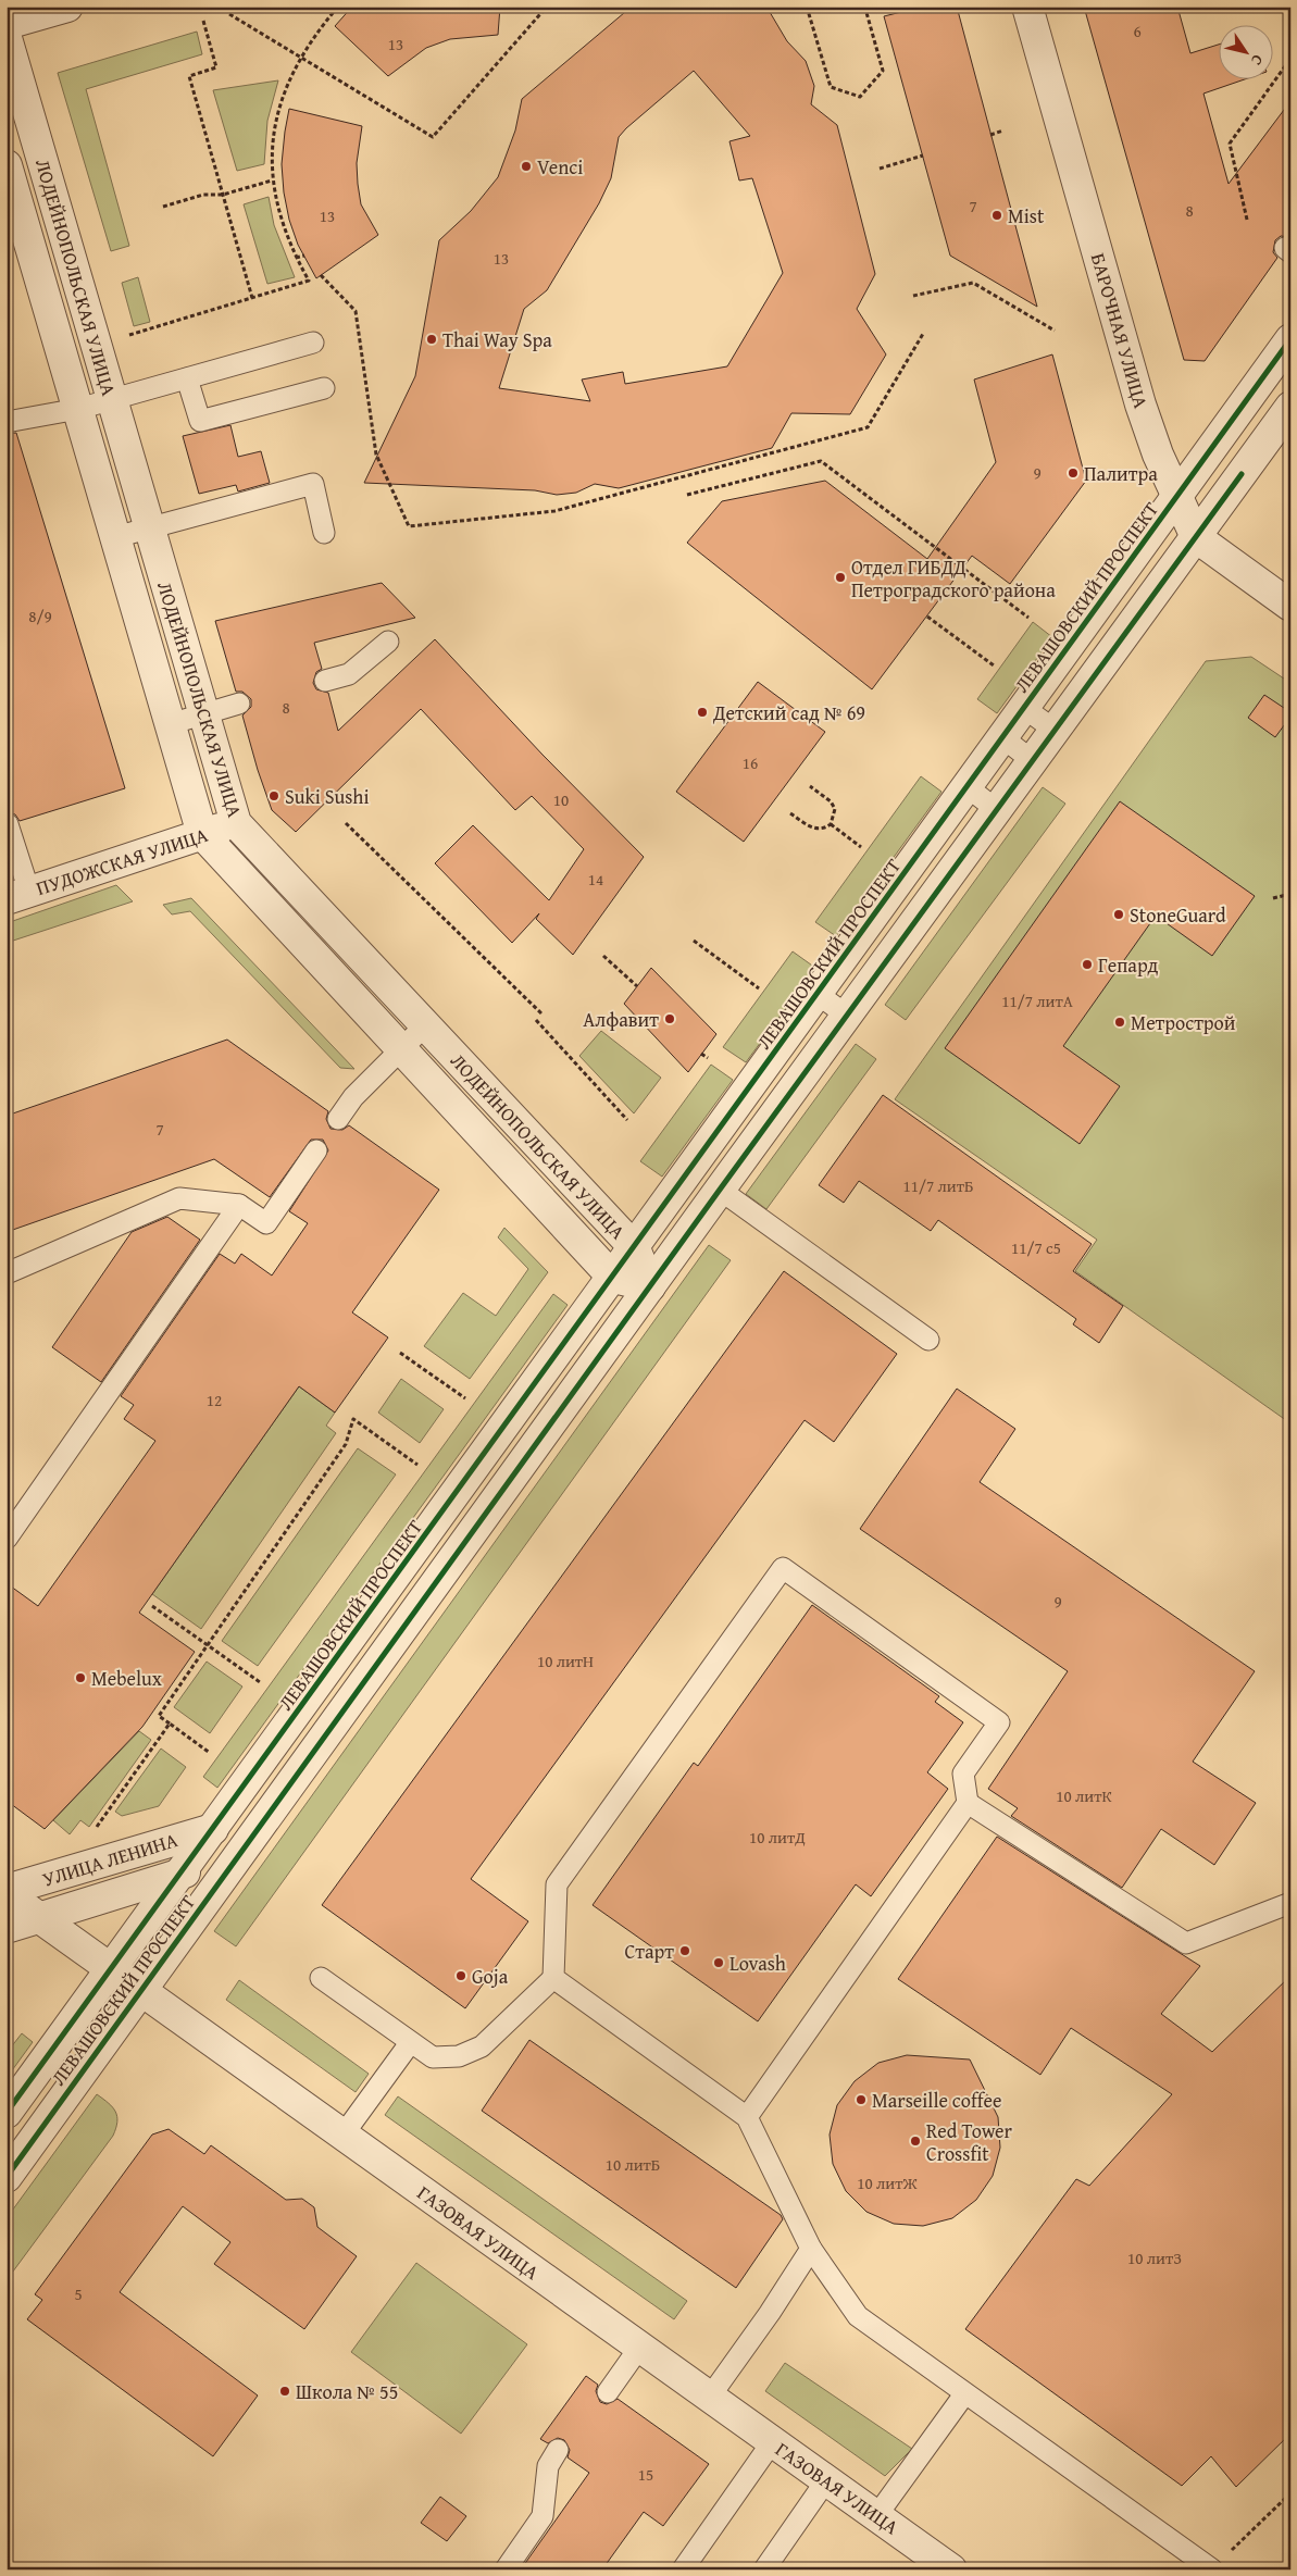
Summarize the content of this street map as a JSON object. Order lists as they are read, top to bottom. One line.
{"streets":{"street":["ЛОДЕЙНОПОЛЬСКАЯ УЛИЦА","БАРОЧНАЯ УЛИЦА","ЛЕВАШОВСКИЙ ПРОСПЕКТ","ПУДОЖСКАЯ УЛИЦА","УЛИЦА ЛЕНИНА","ГАЗОВАЯ УЛИЦА"]},"crossings":[["ЛОДЕЙНОПОЛЬСКАЯ УЛИЦА","ЛЕВАШОВСКИЙ ПРОСПЕКТ"],["ЛОДЕЙНОПОЛЬСКАЯ УЛИЦА","ПУДОЖСКАЯ УЛИЦА"],["БАРОЧНАЯ УЛИЦА","ЛЕВАШОВСКИЙ ПРОСПЕКТ"],["ЛЕВАШОВСКИЙ ПРОСПЕКТ","УЛИЦА ЛЕНИНА"],["ЛЕВАШОВСКИЙ ПРОСПЕКТ","ГАЗОВАЯ УЛИЦА"],["УЛИЦА ЛЕНИНА","ГАЗОВАЯ УЛИЦА"]],"places":["Venci","Mist","Thai Way Spa","Палитра","Отдел ГИБДД Петроградского района","Детский сад № 69","Suki Sushi","StoneGuard","Гепард","Алфавит","Метрострой","Mebelux","Старт","Lovash","Goja","Marseille coffee","Red Tower Crossfit","Школа № 55"],"house_numbers":["6","13","7","8","13","13","9","8/9","8","16","10","14","11/7 литА","7","11/7 литБ","11/7 с5","12","9","10 литН","10 литК","10 литД","10 литБ","10 литЖ","10 литЗ","5","15"],"north":"bottom right"}
